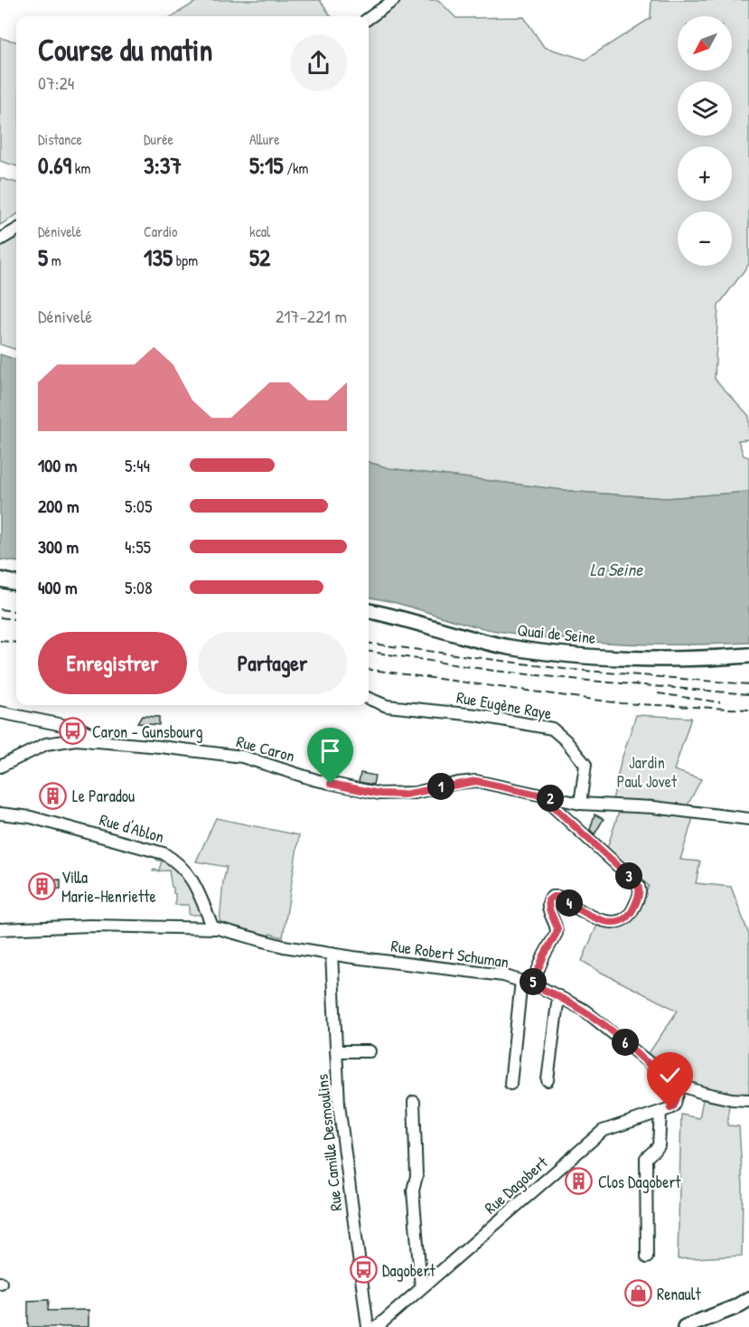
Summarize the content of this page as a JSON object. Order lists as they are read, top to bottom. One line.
{"streets":{"main road":["Quai de Seine"],"street":["Rue Eugène Raye","Rue Caron","Rue d'Ablon","Rue Robert Schuman","Rue Camille Desmoulins","Rue Dagobert"]},"crossings":[["Rue Eugène Raye","Rue Caron"],["Rue d'Ablon","Rue Robert Schuman"],["Rue Robert Schuman","Rue Camille Desmoulins"],["Rue Robert Schuman","Rue Dagobert"]],"water":["La Seine"],"parks":["Jardin Paul Jovet"],"places":{"bus stop":["Caron - Gunsbourg","Dagobert"],"building":["Le Paradou","Villa Marie-Henriette","Clos Dagobert"],"shop":["Renault"]},"north":"bottom left","page":{"map_buttons":["+","−"],"heading":["Course du matin","07:24"],"stats":[["Distance","0.69 km"],["Durée","3:37"],["Allure","5:15 /km"],["Dénivelé","5 m"],["Cardio","135 bpm"],["kcal","52"]],"chart":["Dénivelé","217–221 m"],"list":[{"name":"100 m","note":"5:44"},{"name":"200 m","note":"5:05"},{"name":"300 m","note":"4:55"},{"name":"400 m","note":"5:08"}],"buttons":["Enregistrer","Partager"],"pins":["1","2","3","4","5","6"]}}
